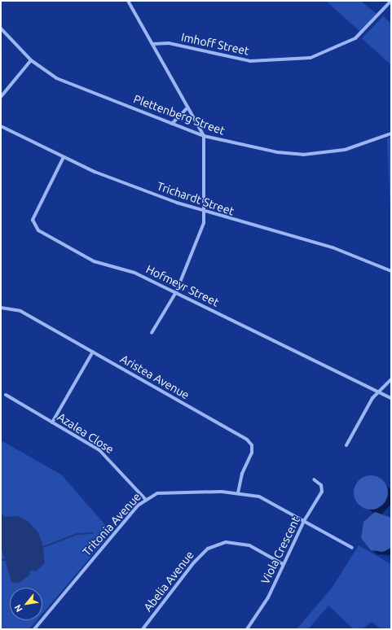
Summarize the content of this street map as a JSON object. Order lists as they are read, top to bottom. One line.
{"streets":{"street":["Imhoff Street","Plettenberg Street","Trichardt Street","Hofmeyr Street","Aristea Avenue","Azalea Close","Tritonia Avenue","Viola Crescent","Abelia Avenue"]},"crossings":[["Trichardt Street","Hofmeyr Street"],["Aristea Avenue","Tritonia Avenue"],["Azalea Close","Tritonia Avenue"],["Tritonia Avenue","Viola Crescent"],["Viola Crescent","Abelia Avenue"]],"north":"bottom left"}
